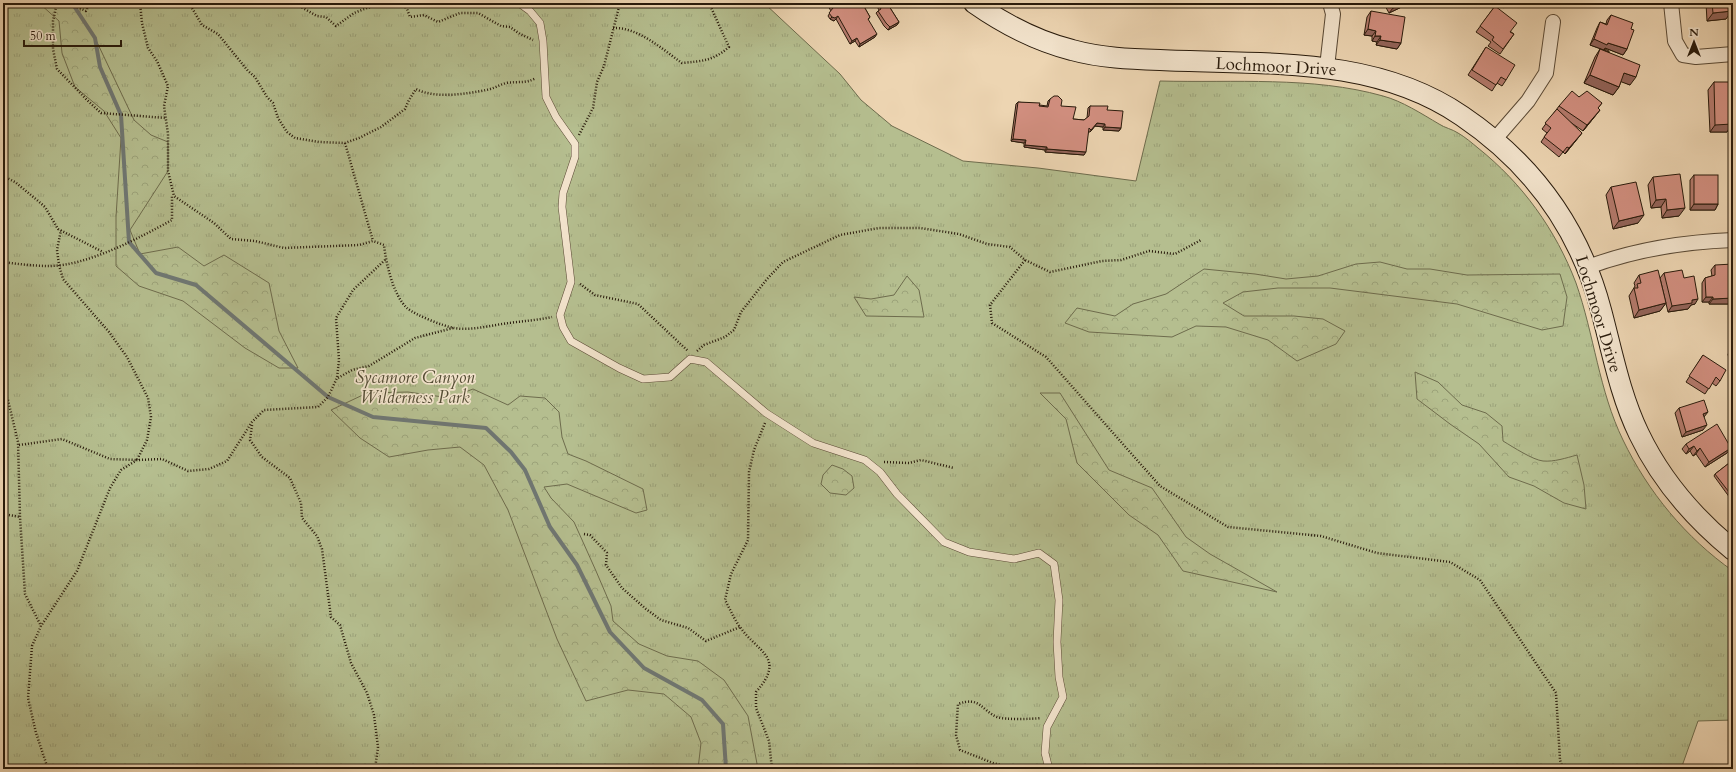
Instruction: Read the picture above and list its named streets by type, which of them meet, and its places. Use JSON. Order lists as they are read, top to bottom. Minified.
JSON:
{"streets":{"street":["Lochmoor Drive"]},"parks":["Sycamore Canyon Wilderness Park"],"scale_bar":"50 m","north":"top"}
